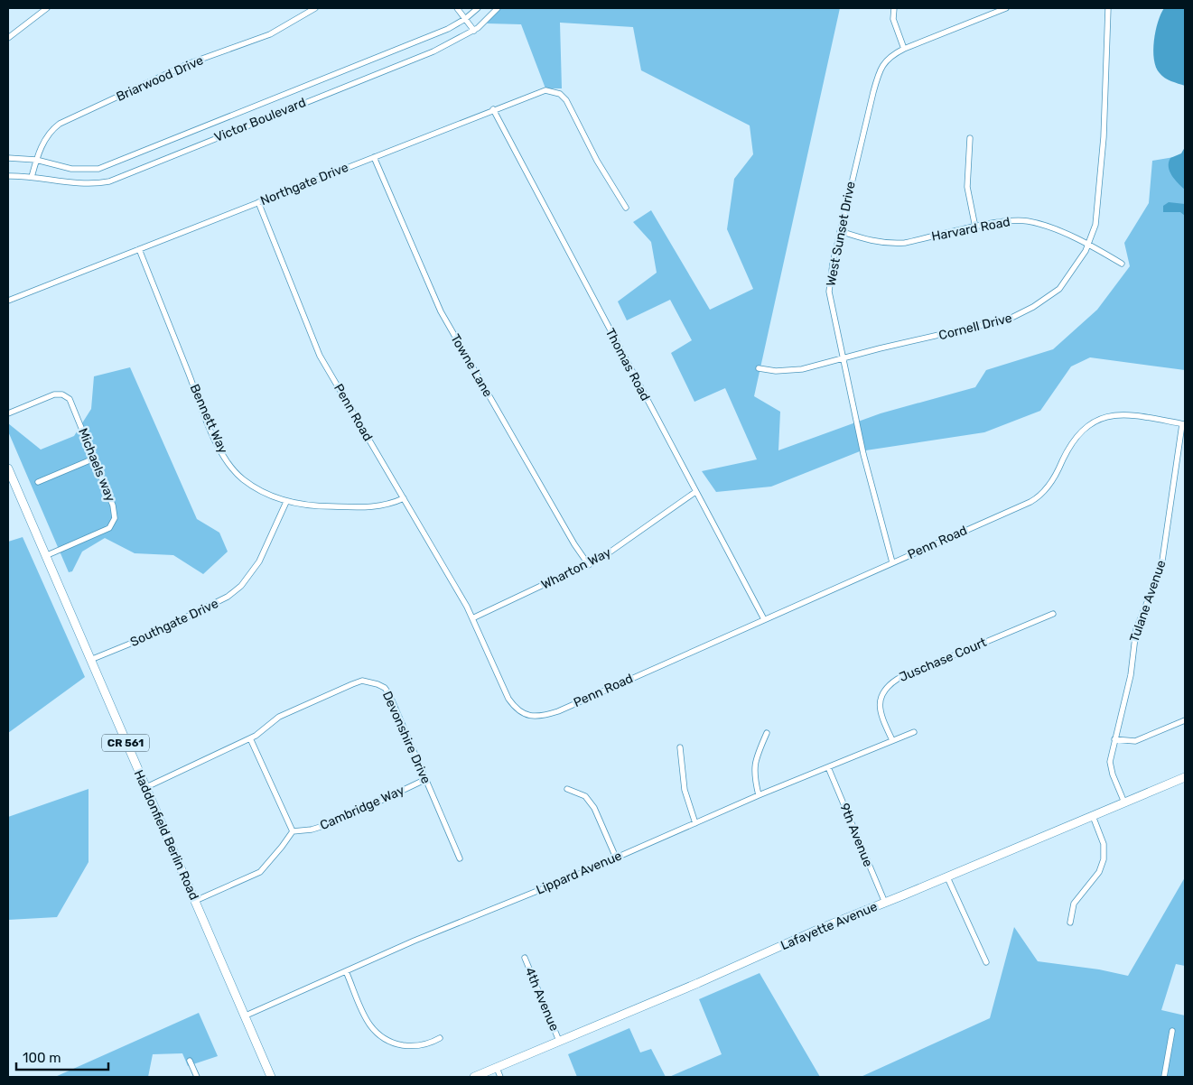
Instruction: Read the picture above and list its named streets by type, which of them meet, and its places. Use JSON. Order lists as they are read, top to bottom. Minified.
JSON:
{"streets":{"street":["Briarwood Drive","Victor Boulevard","Northgate Drive","Harvard Road","West Sunset Drive","Cornell Drive","Thomas Road","Towne Lane","Penn Road","Bennett Way","Michaels way","Wharton Way","Tulane Avenue","Southgate Drive","Juschase Court","Devonshire Drive","CR 561","Cambridge Way","Haddonfield Berlin Road","9th Avenue","Lippard Avenue","Lafayette Avenue","4th Avenue"]},"crossings":[["Briarwood Drive","Victor Boulevard"],["Northgate Drive","Thomas Road"],["Northgate Drive","Towne Lane"],["Northgate Drive","Penn Road"],["Northgate Drive","Bennett Way"],["Harvard Road","West Sunset Drive"],["Harvard Road","Cornell Drive"],["West Sunset Drive","Cornell Drive"],["West Sunset Drive","Penn Road"],["Thomas Road","Penn Road"],["Thomas Road","Wharton Way"],["Towne Lane","Wharton Way"],["Penn Road","Bennett Way"],["Penn Road","Wharton Way"],["Penn Road","Tulane Avenue"],["Bennett Way","Southgate Drive"],["Michaels way","Haddonfield Berlin Road"],["Tulane Avenue","Lafayette Avenue"],["Southgate Drive","Haddonfield Berlin Road"],["Juschase Court","Lippard Avenue"],["Devonshire Drive","Cambridge Way"],["Devonshire Drive","Haddonfield Berlin Road"],["Haddonfield Berlin Road","Lippard Avenue"],["9th Avenue","Lippard Avenue"],["9th Avenue","Lafayette Avenue"],["Lafayette Avenue","4th Avenue"]],"scale_bar":"100 m"}
